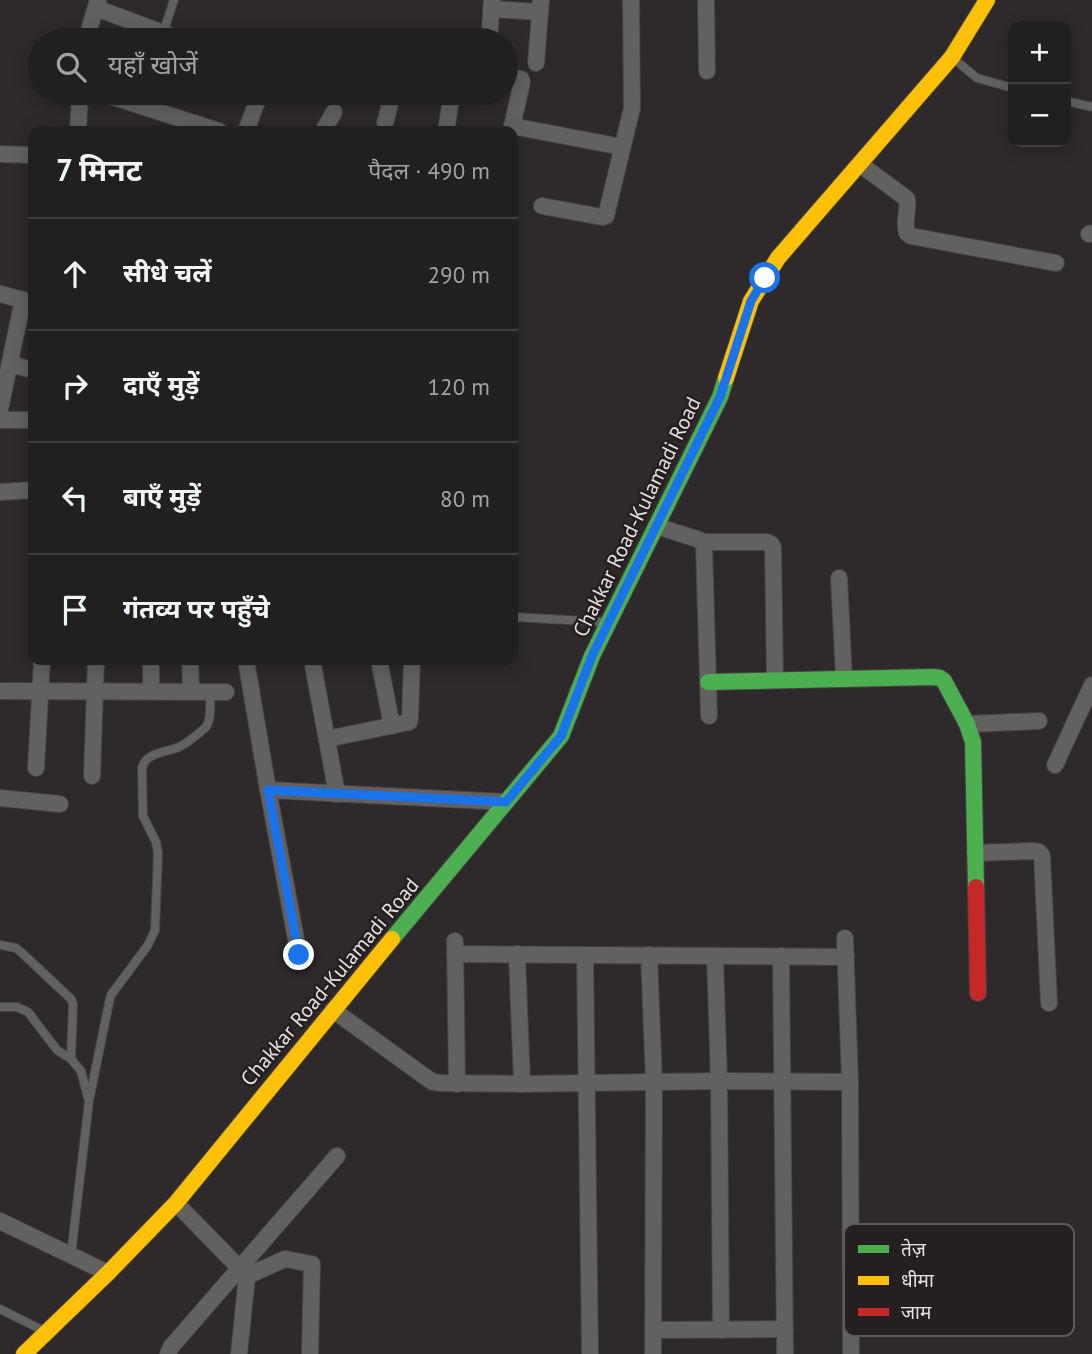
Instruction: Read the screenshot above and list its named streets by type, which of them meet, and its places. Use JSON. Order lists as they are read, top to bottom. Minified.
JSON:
{"streets":{"street":["Chakkar Road-Kulamadi Road"]},"legend":["तेज़","धीमा","जाम"],"page":{"map_buttons":["+","−"],"search":"यहाँ खोजें","heading":["7 मिनट","पैदल · 490 m"],"list":[["सीधे चलें","290 m"],["दाएँ मुड़ें","120 m"],["बाएँ मुड़ें","80 m"],"गंतव्य पर पहुँचे"]}}
